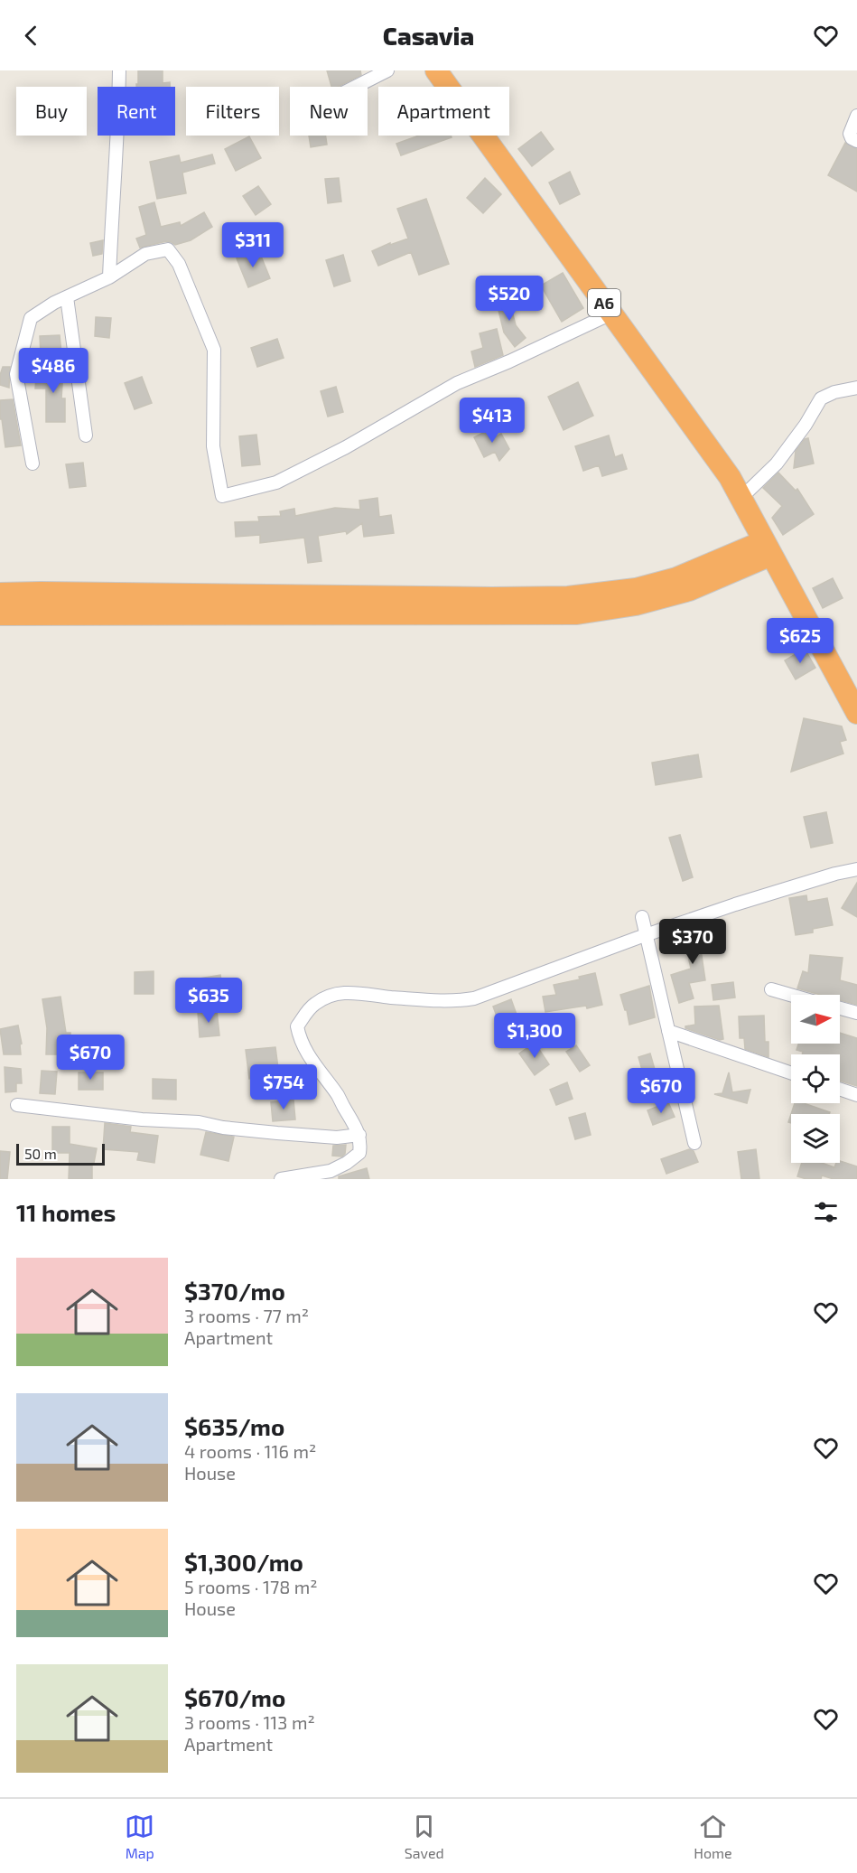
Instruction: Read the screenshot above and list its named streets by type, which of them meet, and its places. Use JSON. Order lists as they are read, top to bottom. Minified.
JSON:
{"streets":{"highway":["A6"]},"scale_bar":"50 m","north":"right","page":{"header":"Casavia","chip":["Buy","Rent","Filters","New","Apartment"],"price":["$311","$520","$486","$413","$625","$370","$635","$1,300","$670","$754","$670"],"scale":"50 m","heading":"11 homes","list":[{"name":"$370/mo","note":"3 rooms · 77 m² · Apartment"},{"name":"$635/mo","note":"4 rooms · 116 m² · House"},{"name":"$1,300/mo","note":"5 rooms · 178 m² · House"},{"name":"$670/mo","note":"3 rooms · 113 m² · Apartment"}],"tabs":["Map","Saved","Home"]}}
